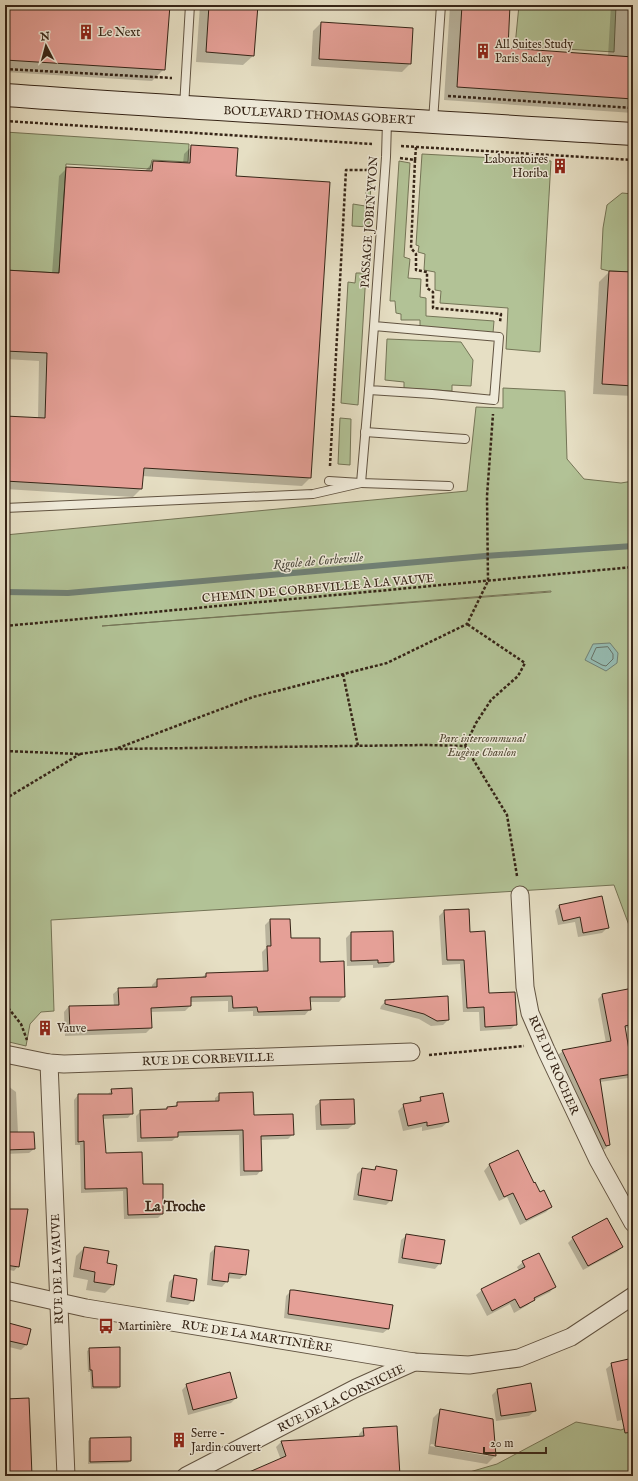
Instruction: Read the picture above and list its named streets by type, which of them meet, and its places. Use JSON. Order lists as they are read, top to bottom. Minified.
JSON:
{"streets":{"main road":["BOULEVARD THOMAS GOBERT"],"street":["RUE DE CORBEVILLE","RUE DU ROCHER","RUE DE LA VAUVE","RUE DE LA MARTINIÈRE","RUE DE LA CORNICHE"],"lane":["PASSAGE JOBIN YVON"],"path":["CHEMIN DE CORBEVILLE À LA VAUVE"]},"crossings":[["BOULEVARD THOMAS GOBERT","PASSAGE JOBIN YVON"],["RUE DE CORBEVILLE","RUE DE LA VAUVE"],["RUE DE LA VAUVE","RUE DE LA MARTINIÈRE"],["RUE DE LA MARTINIÈRE","RUE DE LA CORNICHE"]],"districts":["La Troche"],"water":["Rigole de Corbeville"],"parks":["Parc intercommunal Eugène Chanlon"],"places":{"building":["Le Next","All Suites Study Paris Saclay","Laboratoires Horiba","Vauve","Serre - Jardin couvert"],"bus stop":["Martinière"]},"scale_bar":"20 m","north":"top"}
